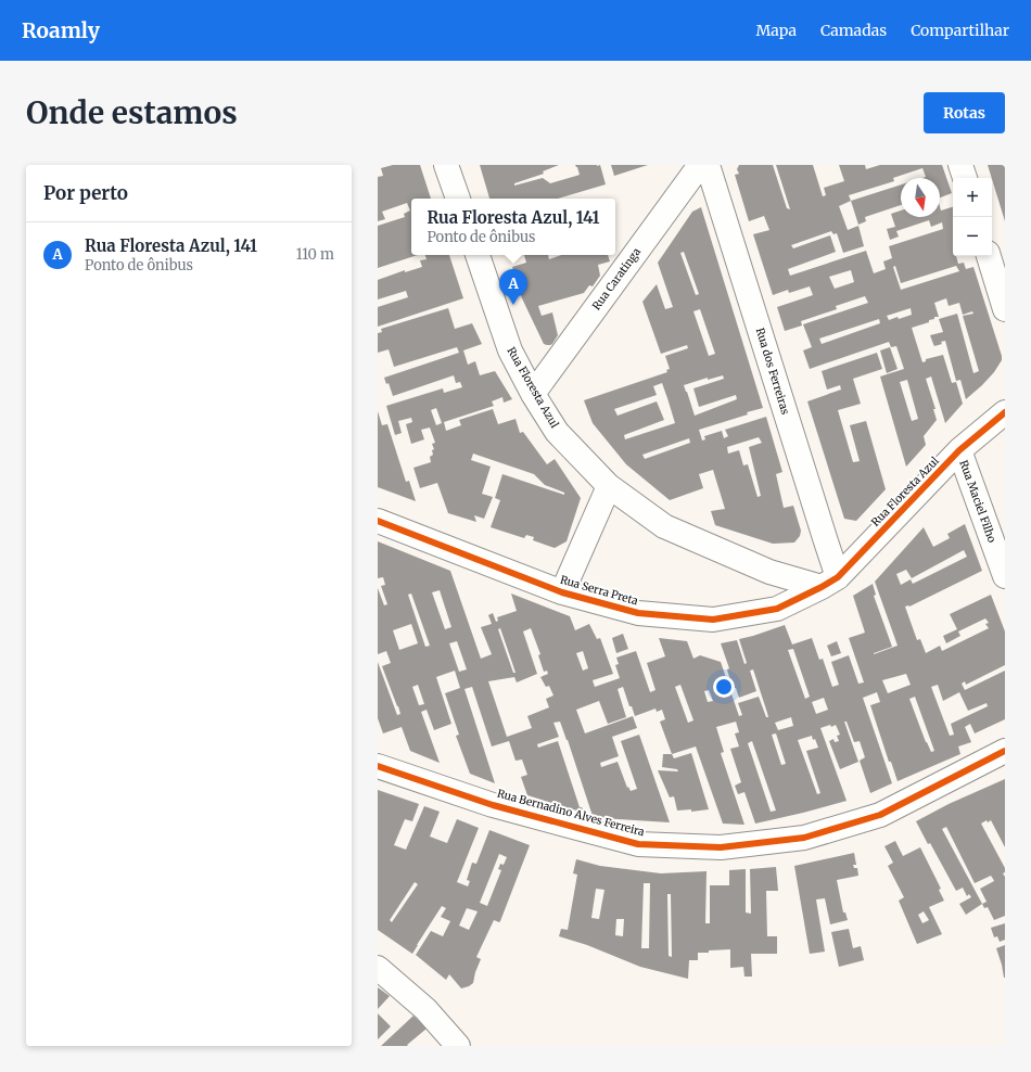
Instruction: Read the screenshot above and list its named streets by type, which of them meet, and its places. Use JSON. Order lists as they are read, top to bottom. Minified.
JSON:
{"streets":{"street":["Rua Caratinga","Rua dos Ferreiras","Rua Floresta Azul","Rua Maciel Filho","Rua Serra Preta","Rua Bernadino Alves Ferreira"]},"crossings":[["Rua Caratinga","Rua Floresta Azul"],["Rua dos Ferreiras","Rua Floresta Azul"],["Rua dos Ferreiras","Rua Serra Preta"],["Rua Floresta Azul","Rua Maciel Filho"],["Rua Floresta Azul","Rua Serra Preta"]],"north":"bottom","page":{"header":"Roamly","nav":["Mapa","Camadas","Compartilhar"],"buttons":"Rotas","title":"Onde estamos","heading":"Por perto","map_buttons":["+","−"],"popup":["Rua Floresta Azul, 141","Ponto de ônibus"],"list":[{"mark":"A","name":"Rua Floresta Azul, 141","note":"Ponto de ônibus","value":"110 m"}],"pins":"A"}}
